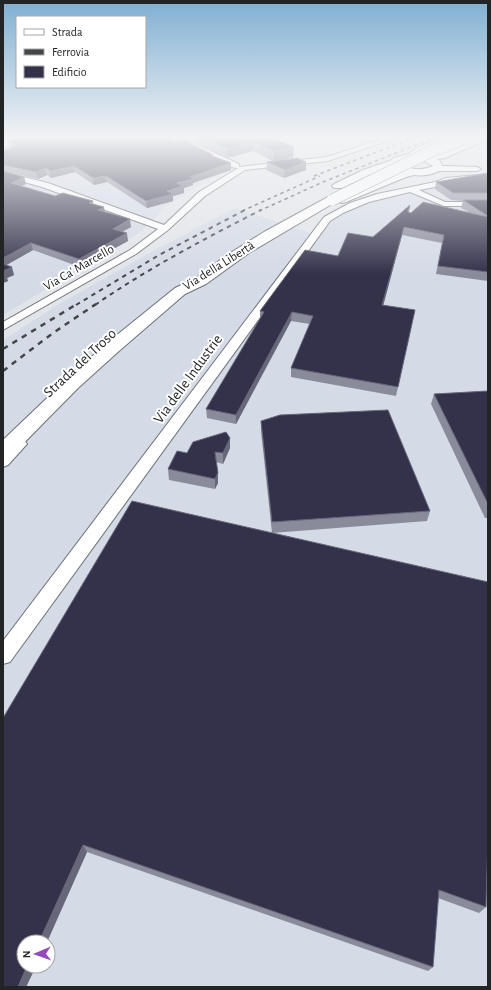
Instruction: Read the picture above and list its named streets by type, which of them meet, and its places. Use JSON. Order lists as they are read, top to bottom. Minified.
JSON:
{"streets":{"highway":["Via della Libertà"],"street":["Via Ca' Marcello","Strada del Troso","Via delle Industrie"]},"crossings":[["Via della Libertà","Strada del Troso"]],"legend":["Strada","Ferrovia","Edificio"],"north":"left"}
